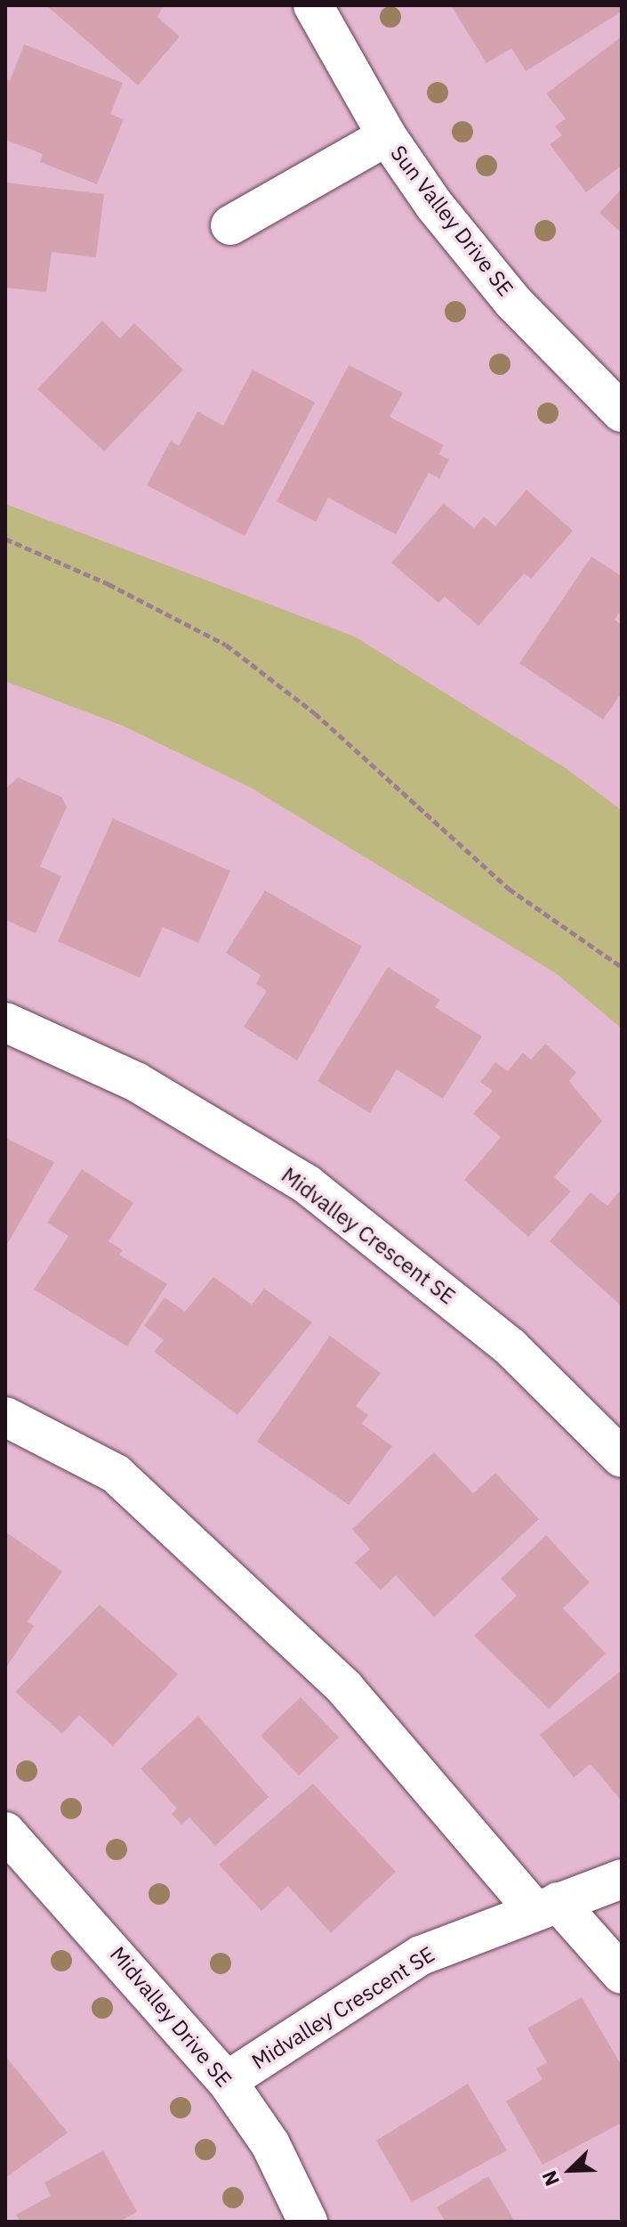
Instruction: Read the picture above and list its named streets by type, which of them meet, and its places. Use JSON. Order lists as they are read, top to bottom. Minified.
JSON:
{"streets":{"street":["Sun Valley Drive SE","Midvalley Crescent SE","Midvalley Drive SE"]},"crossings":[["Midvalley Crescent SE","Midvalley Drive SE"]],"north":"bottom left"}
